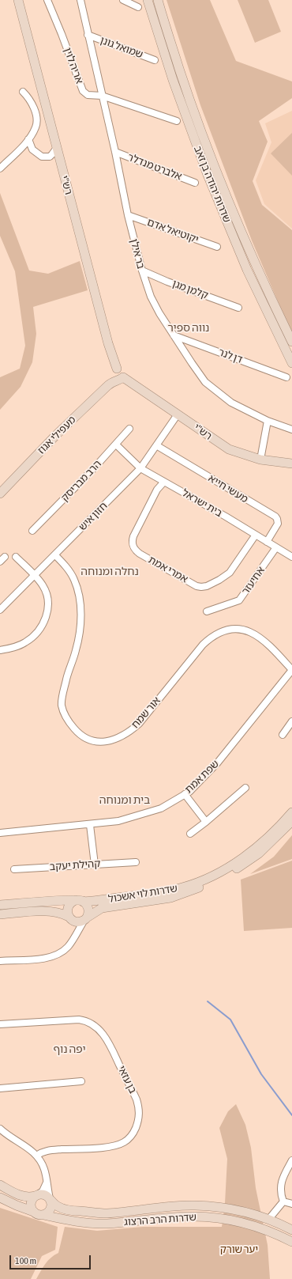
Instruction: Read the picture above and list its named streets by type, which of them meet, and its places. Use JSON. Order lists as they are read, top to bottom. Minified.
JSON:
{"streets":{"main road":["שדרות יהודה בן זאב","רש\"י","מעפילי אגוז","שדרות לוי אשכול","שדרות הרב הרצוג"],"street":["שמואל גונן","אריה לוין","אלברט מנדלר","יקוטיאל אדם","בר אילן","קלמן מגן","דן לנר","הרב מבריסק","מעשי חייא","בית ישראל","חזון איש","אמרי אמת","אחיעזר","אור שמח","שפת אמת","קהילת יעקב","בן עזאי"]},"crossings":[["שמואל גונן","בר אילן"],["אריה לוין","בר אילן"],["אלברט מנדלר","בר אילן"],["רש\"י","מעפילי אגוז"],["רש\"י","חזון איש"],["יקוטיאל אדם","בר אילן"],["בר אילן","קלמן מגן"],["בר אילן","דן לנר"],["הרב מבריסק","בית ישראל"],["מעשי חייא","בית ישראל"],["מעשי חייא","חזון איש"],["בית ישראל","חזון איש"],["בית ישראל","אמרי אמת"],["בית ישראל","אחיעזר"],["חזון איש","אור שמח"],["אור שמח","שפת אמת"]],"districts":["נווה ספיר","נחלה ומנוחה","בית ומנוחה","יפה נוף"],"parks":["יער שורק"],"scale_bar":"100 m"}
